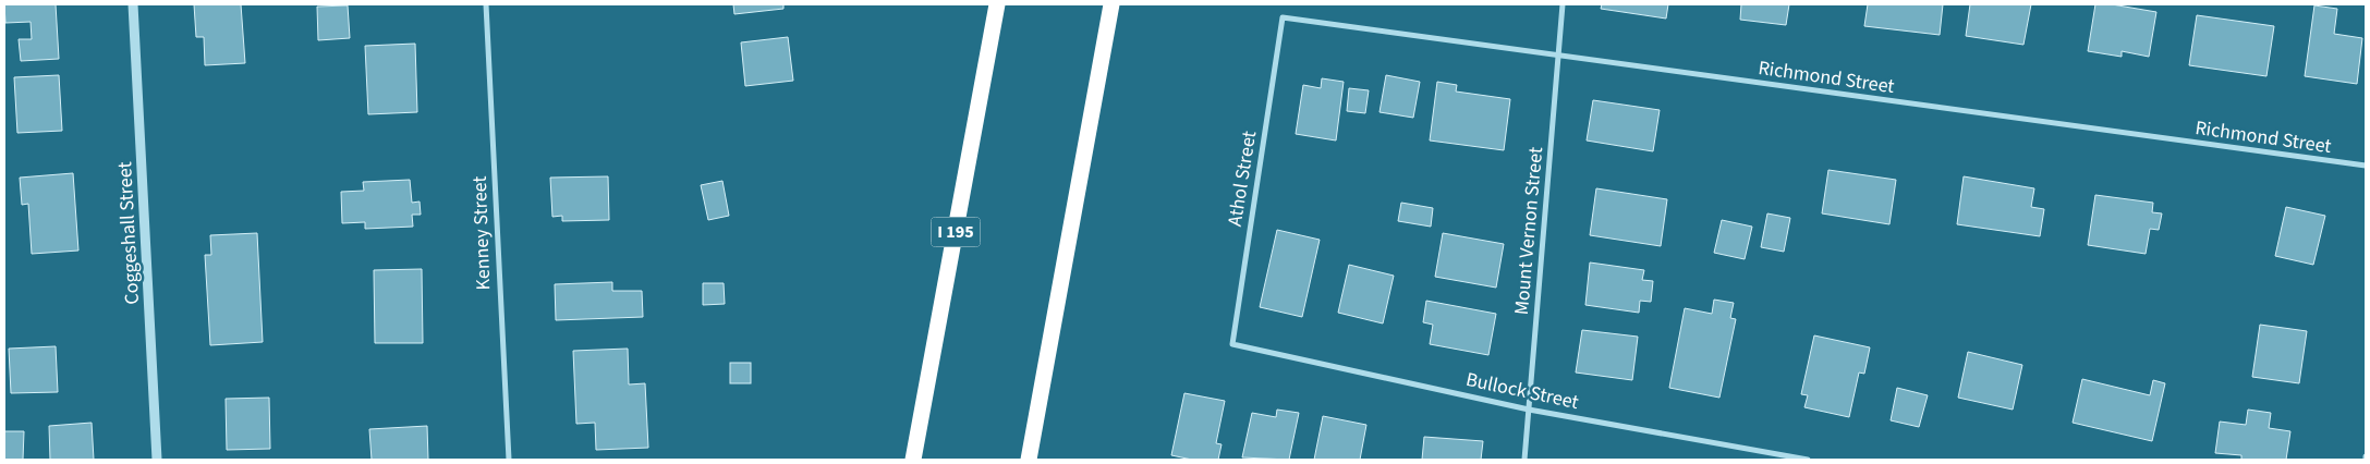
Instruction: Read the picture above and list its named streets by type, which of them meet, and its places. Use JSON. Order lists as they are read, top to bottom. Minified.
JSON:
{"streets":{"highway":["I 195"],"street":["Richmond Street","Athol Street","Mount Vernon Street","Coggeshall Street","Kenney Street","Bullock Street"]},"crossings":[["Richmond Street","Athol Street"],["Richmond Street","Mount Vernon Street"],["Athol Street","Bullock Street"],["Mount Vernon Street","Bullock Street"]]}
